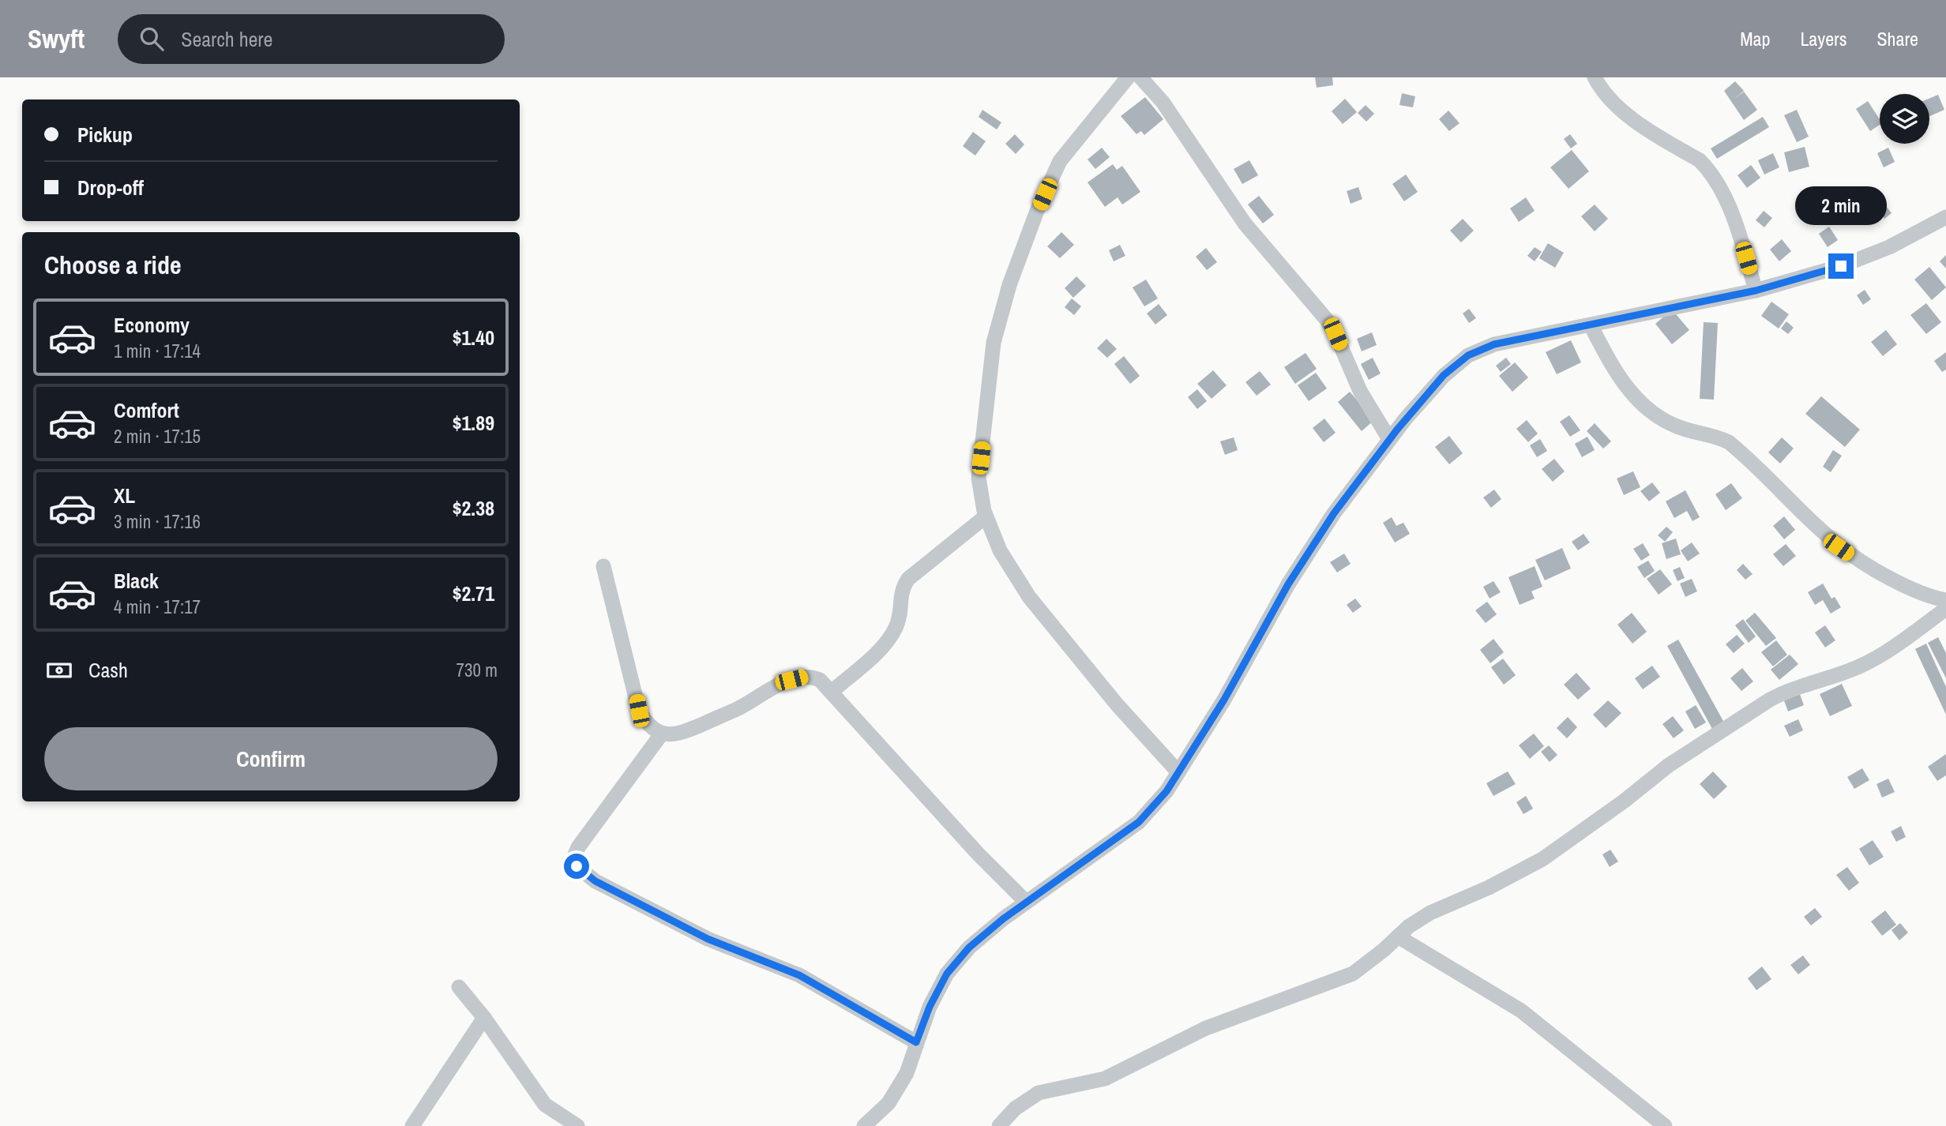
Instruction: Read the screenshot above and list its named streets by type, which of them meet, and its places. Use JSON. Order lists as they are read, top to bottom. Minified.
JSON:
{"page":{"header":"Swyft","search":"Search here","nav":["Map","Layers","Share"],"banner":["Pickup","Drop-off"],"bubble":"2 min","heading":"Choose a ride","list":[{"name":"Economy","note":"1 min · 17:14","value":"$1.40"},{"name":"Comfort","note":"2 min · 17:15","value":"$1.89"},{"name":"XL","note":"3 min · 17:16","value":"$2.38"},{"name":"Black","note":"4 min · 17:17","value":"$2.71"}],"pay":["Cash","730 m"],"buttons":"Confirm"}}
